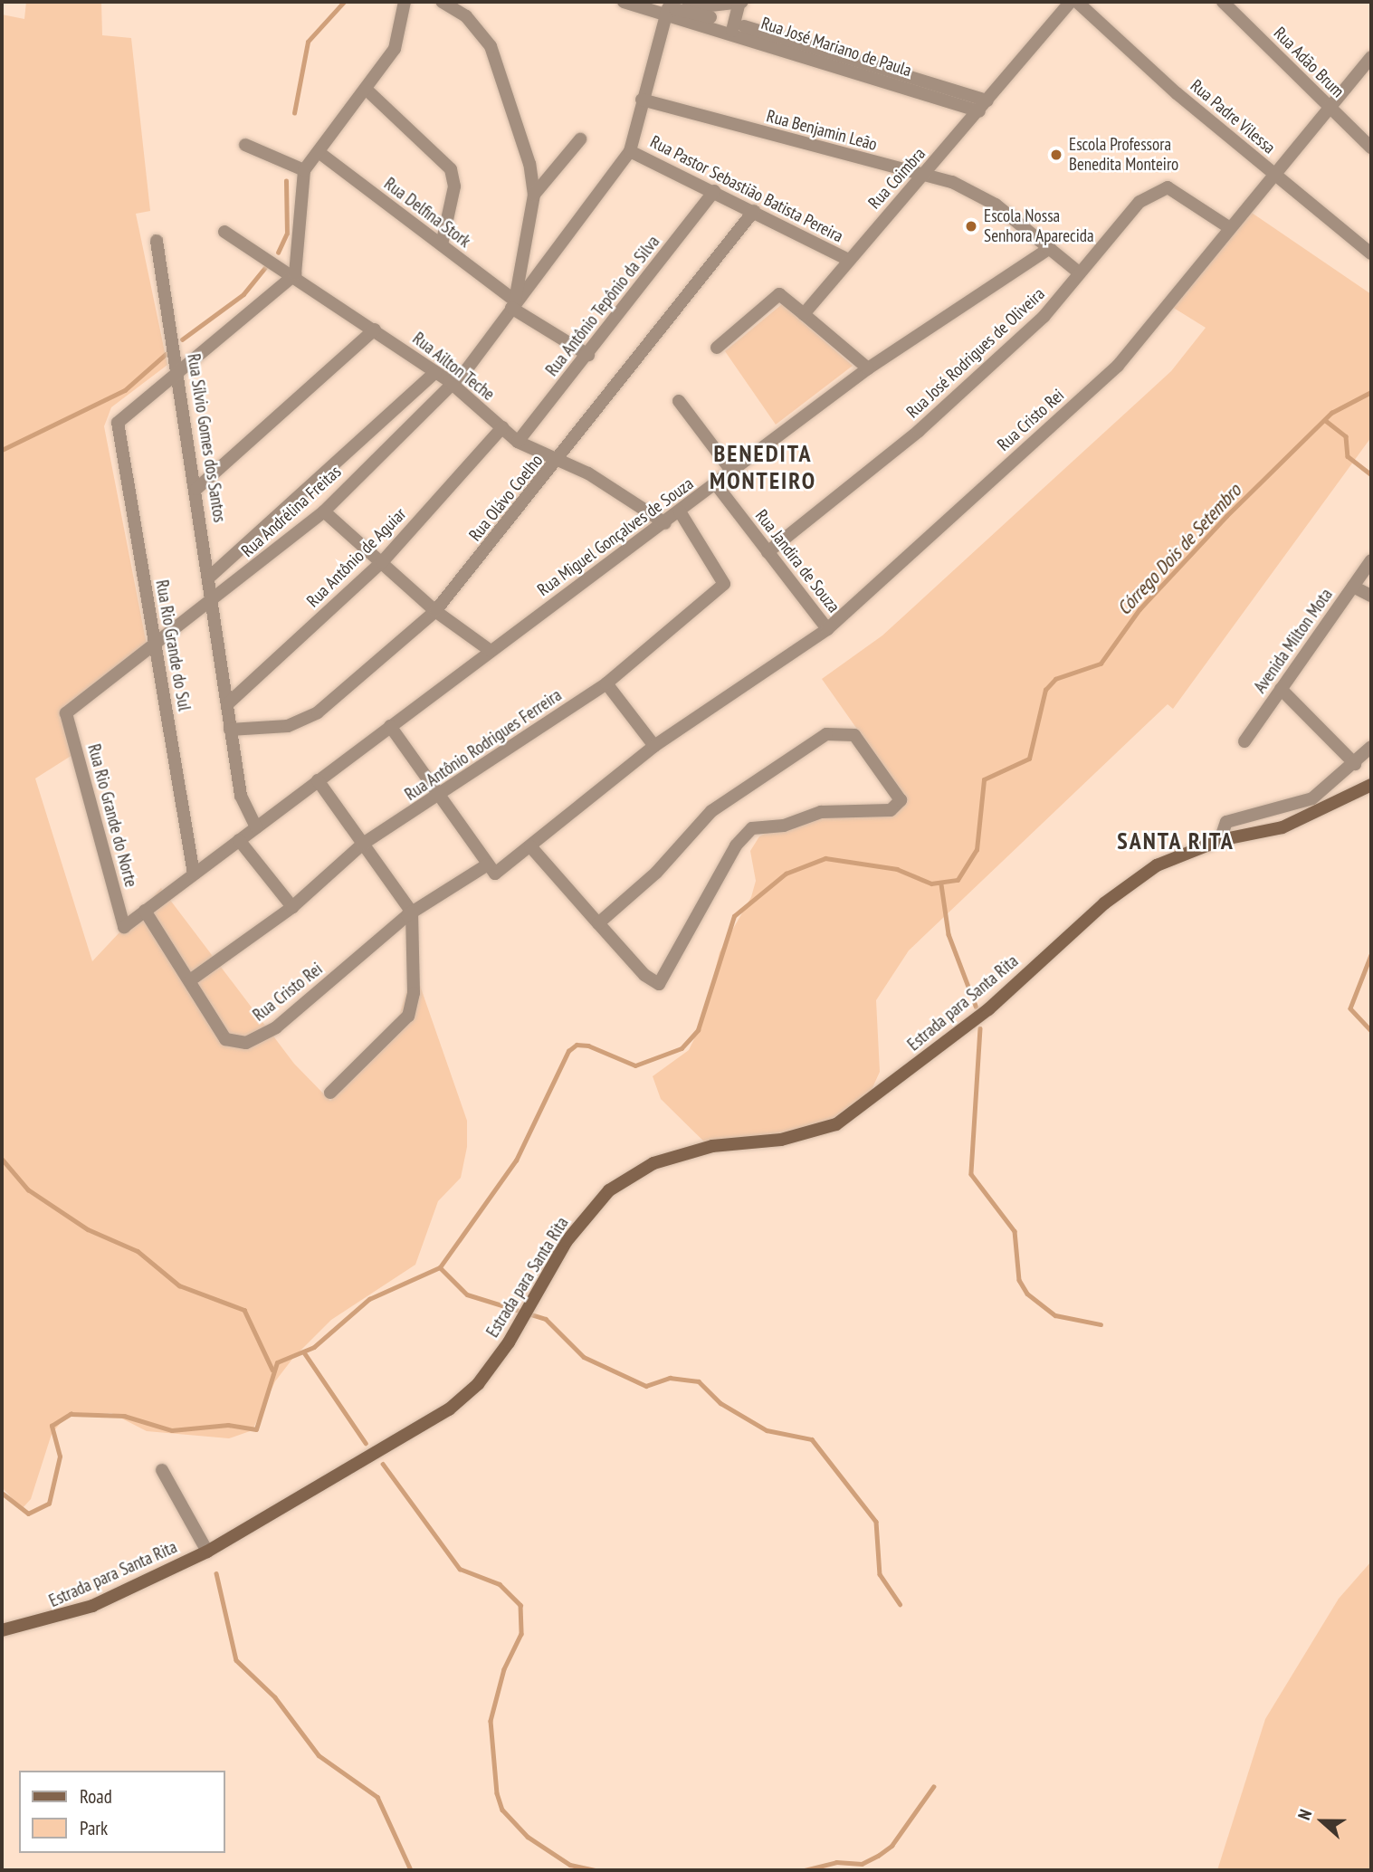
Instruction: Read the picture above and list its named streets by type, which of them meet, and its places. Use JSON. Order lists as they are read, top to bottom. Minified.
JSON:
{"streets":{"main road":["Estrada para Santa Rita"],"street":["Rua José Mariano de Paula","Rua Adão Brum","Rua Padre Vilessa","Rua Benjamin Leão","Rua Coimbra","Rua Pastor Sebastião Batista Pereira","Rua Delfina Stork","Rua Antônio Tepônio da Silva","Rua José Rodrigues de Oliveira","Rua Ailton Teche","Rua Cristo Rei","Rua Sílvio Gomes dos Santos","Rua Olávo Coelho","Rua Andrélina Freitas","Rua Miguel Gonçalves de Souza","Rua Antônio de Aguiar","Rua Jandira de Souza","Avenida Milton Mota","Rua Rio Grande do Sul","Rua Antônio Rodrigues Ferreira","Rua Rio Grande do Norte"]},"crossings":[["Rua José Mariano de Paula","Rua Coimbra"],["Rua José Mariano de Paula","Rua Andrélina Freitas"],["Rua Adão Brum","Rua Cristo Rei"],["Rua Padre Vilessa","Rua Cristo Rei"],["Rua Benjamin Leão","Rua Coimbra"],["Rua Benjamin Leão","Rua José Rodrigues de Oliveira"],["Rua Benjamin Leão","Rua Andrélina Freitas"],["Rua Benjamin Leão","Rua Miguel Gonçalves de Souza"],["Rua Coimbra","Rua Pastor Sebastião Batista Pereira"],["Rua Pastor Sebastião Batista Pereira","Rua Antônio Tepônio da Silva"],["Rua Pastor Sebastião Batista Pereira","Rua Olávo Coelho"],["Rua Pastor Sebastião Batista Pereira","Rua Andrélina Freitas"],["Rua Delfina Stork","Rua Andrélina Freitas"],["Rua Antônio Tepônio da Silva","Rua Ailton Teche"],["Rua José Rodrigues de Oliveira","Rua Cristo Rei"],["Rua José Rodrigues de Oliveira","Rua Jandira de Souza"],["Rua Ailton Teche","Rua Olávo Coelho"],["Rua Ailton Teche","Rua Andrélina Freitas"],["Rua Ailton Teche","Rua Miguel Gonçalves de Souza"],["Rua Ailton Teche","Rua Antônio de Aguiar"],["Rua Cristo Rei","Rua Miguel Gonçalves de Souza"],["Rua Cristo Rei","Rua Jandira de Souza"],["Rua Cristo Rei","Rua Antônio Rodrigues Ferreira"],["Rua Sílvio Gomes dos Santos","Rua Olávo Coelho"],["Rua Sílvio Gomes dos Santos","Rua Andrélina Freitas"],["Rua Sílvio Gomes dos Santos","Rua Miguel Gonçalves de Souza"],["Rua Sílvio Gomes dos Santos","Rua Antônio de Aguiar"],["Rua Sílvio Gomes dos Santos","Rua Rio Grande do Sul"],["Rua Andrélina Freitas","Rua Rio Grande do Sul"],["Rua Andrélina Freitas","Rua Rio Grande do Norte"],["Rua Miguel Gonçalves de Souza","Rua Jandira de Souza"],["Rua Miguel Gonçalves de Souza","Rua Rio Grande do Sul"],["Rua Miguel Gonçalves de Souza","Rua Antônio Rodrigues Ferreira"],["Rua Miguel Gonçalves de Souza","Rua Rio Grande do Norte"]],"districts":["BENEDITA MONTEIRO","SANTA RITA"],"water":["Córrego Dois de Setembro"],"places":["Escola Professora Benedita Monteiro","Escola Nossa Senhora Aparecida"],"legend":["Road","Park"],"north":"left"}
